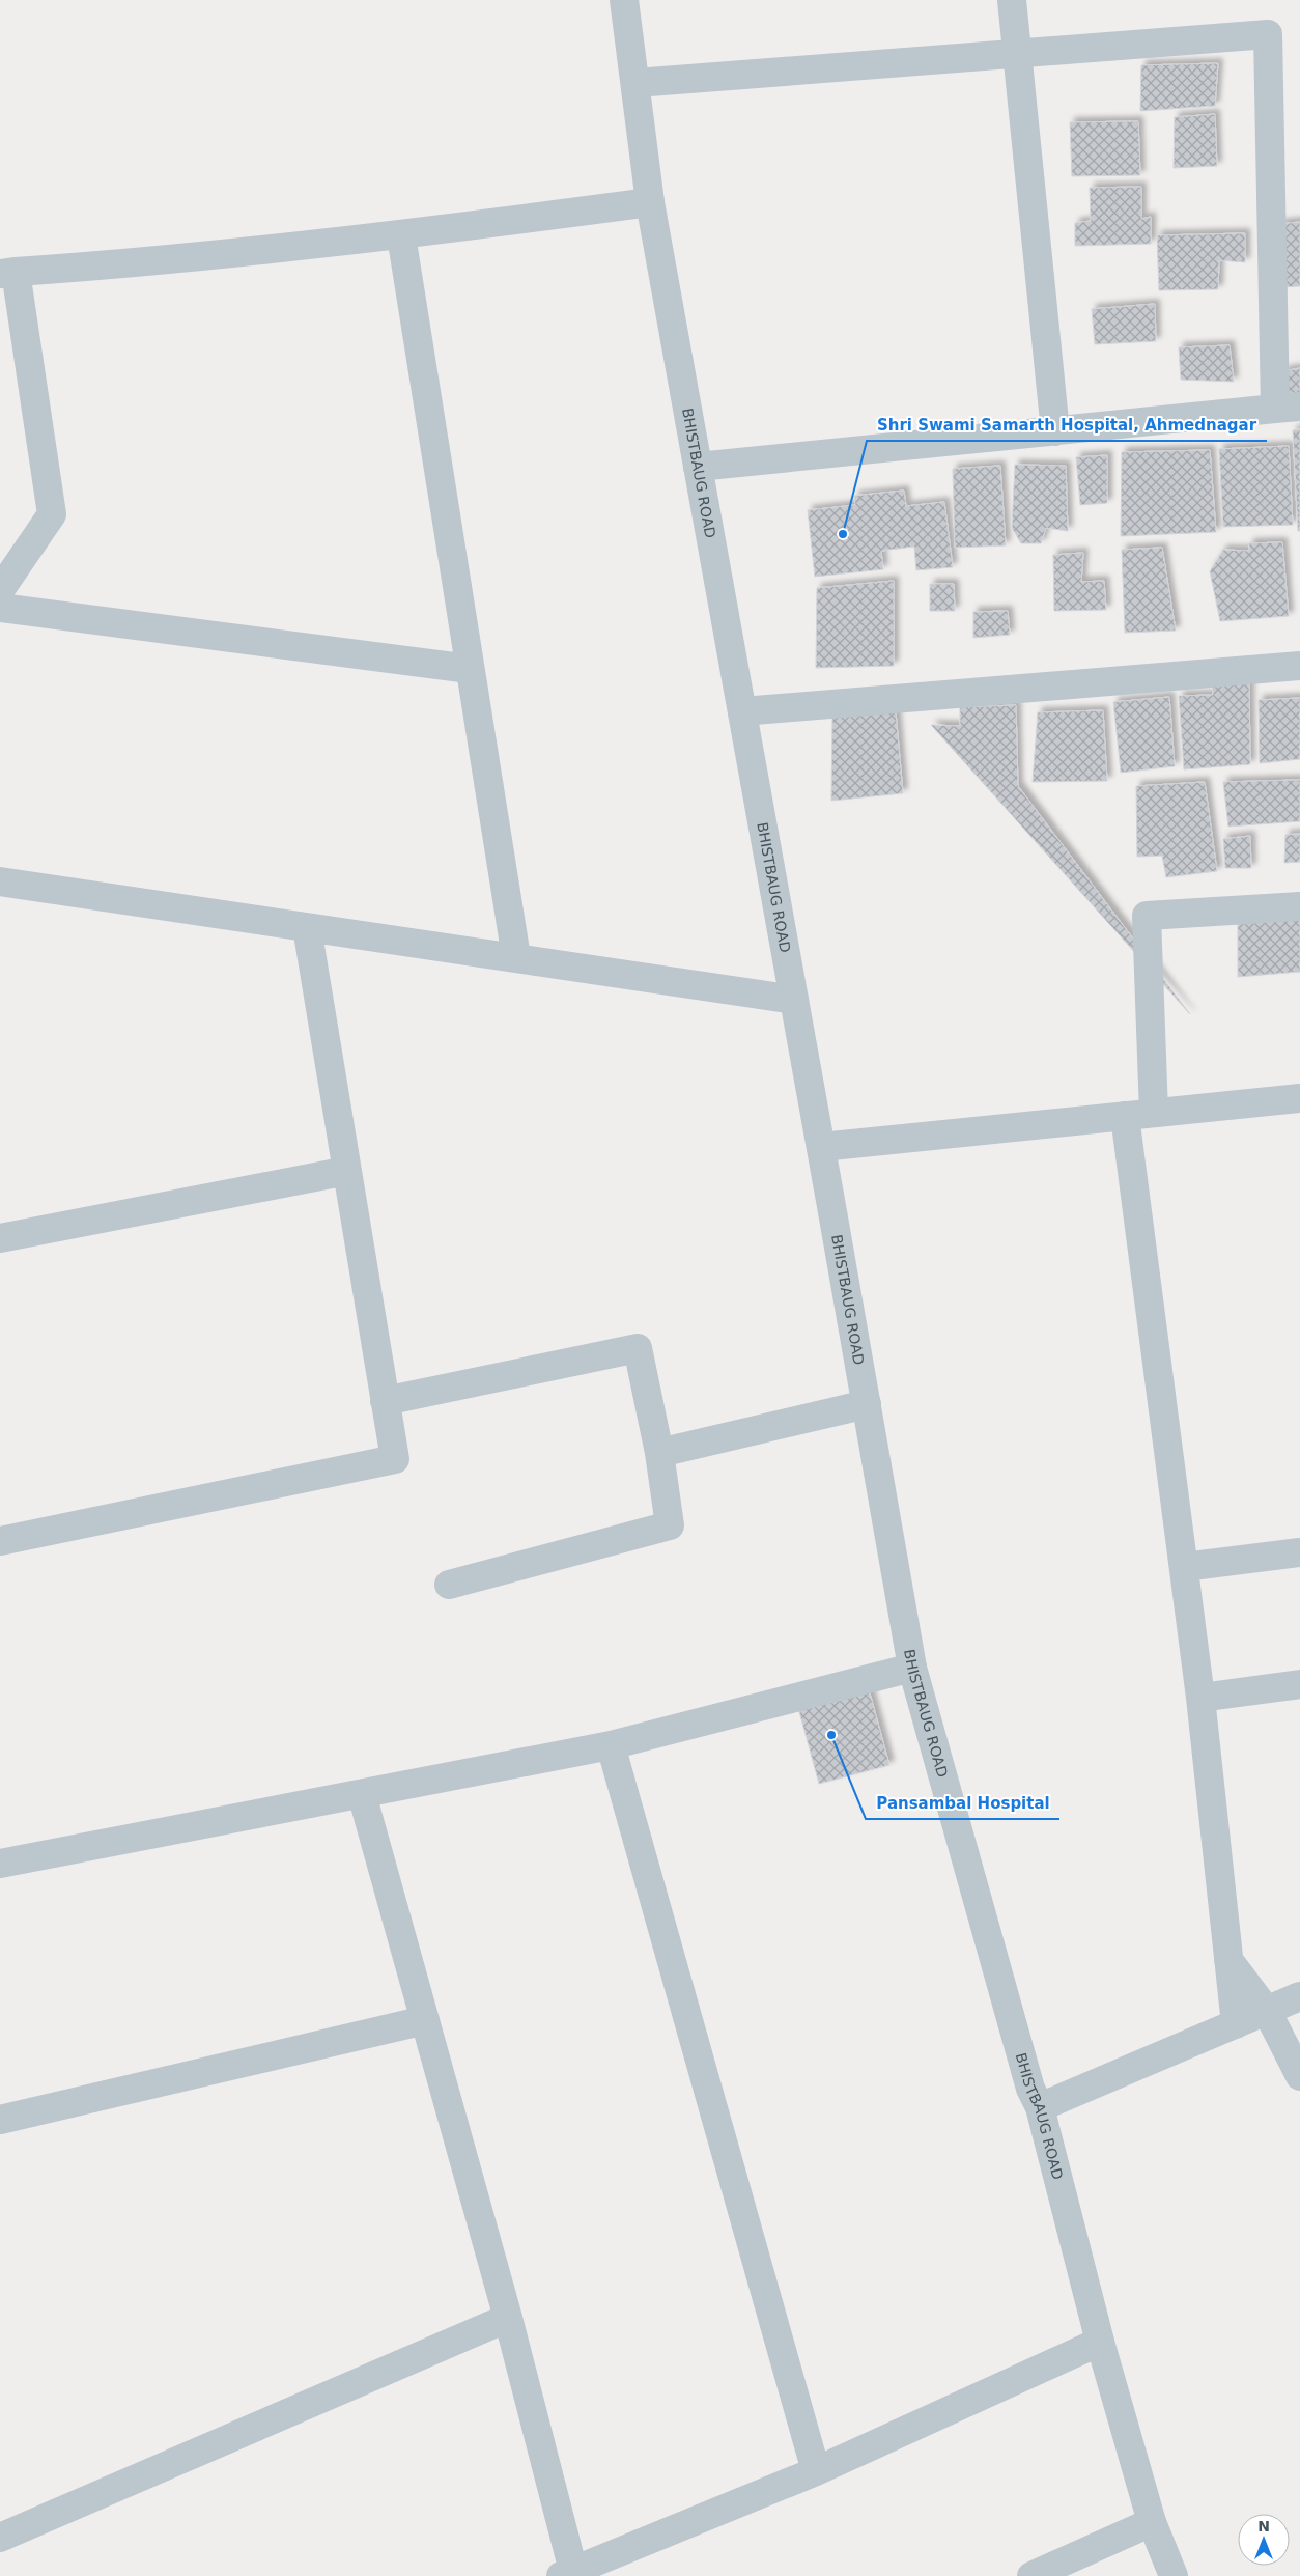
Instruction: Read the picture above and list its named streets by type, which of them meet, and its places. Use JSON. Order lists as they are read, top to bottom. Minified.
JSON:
{"streets":{"street":["BHISTBAUG ROAD"]},"places":["Shri Swami Samarth Hospital, Ahmednagar","Pansambal Hospital"],"north":"top"}
